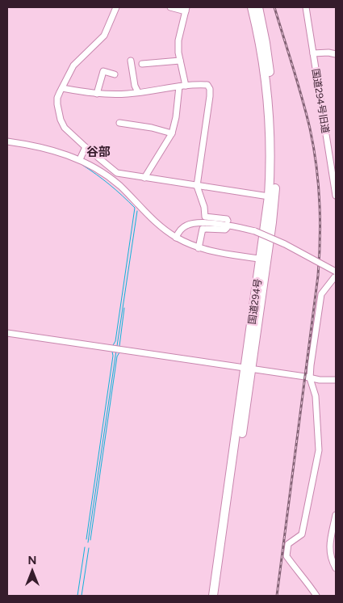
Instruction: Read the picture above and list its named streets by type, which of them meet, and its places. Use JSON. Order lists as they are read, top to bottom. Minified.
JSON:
{"streets":{"highway":["国道294号"],"street":["国道294号旧道"]},"districts":["谷部"],"north":"top"}
